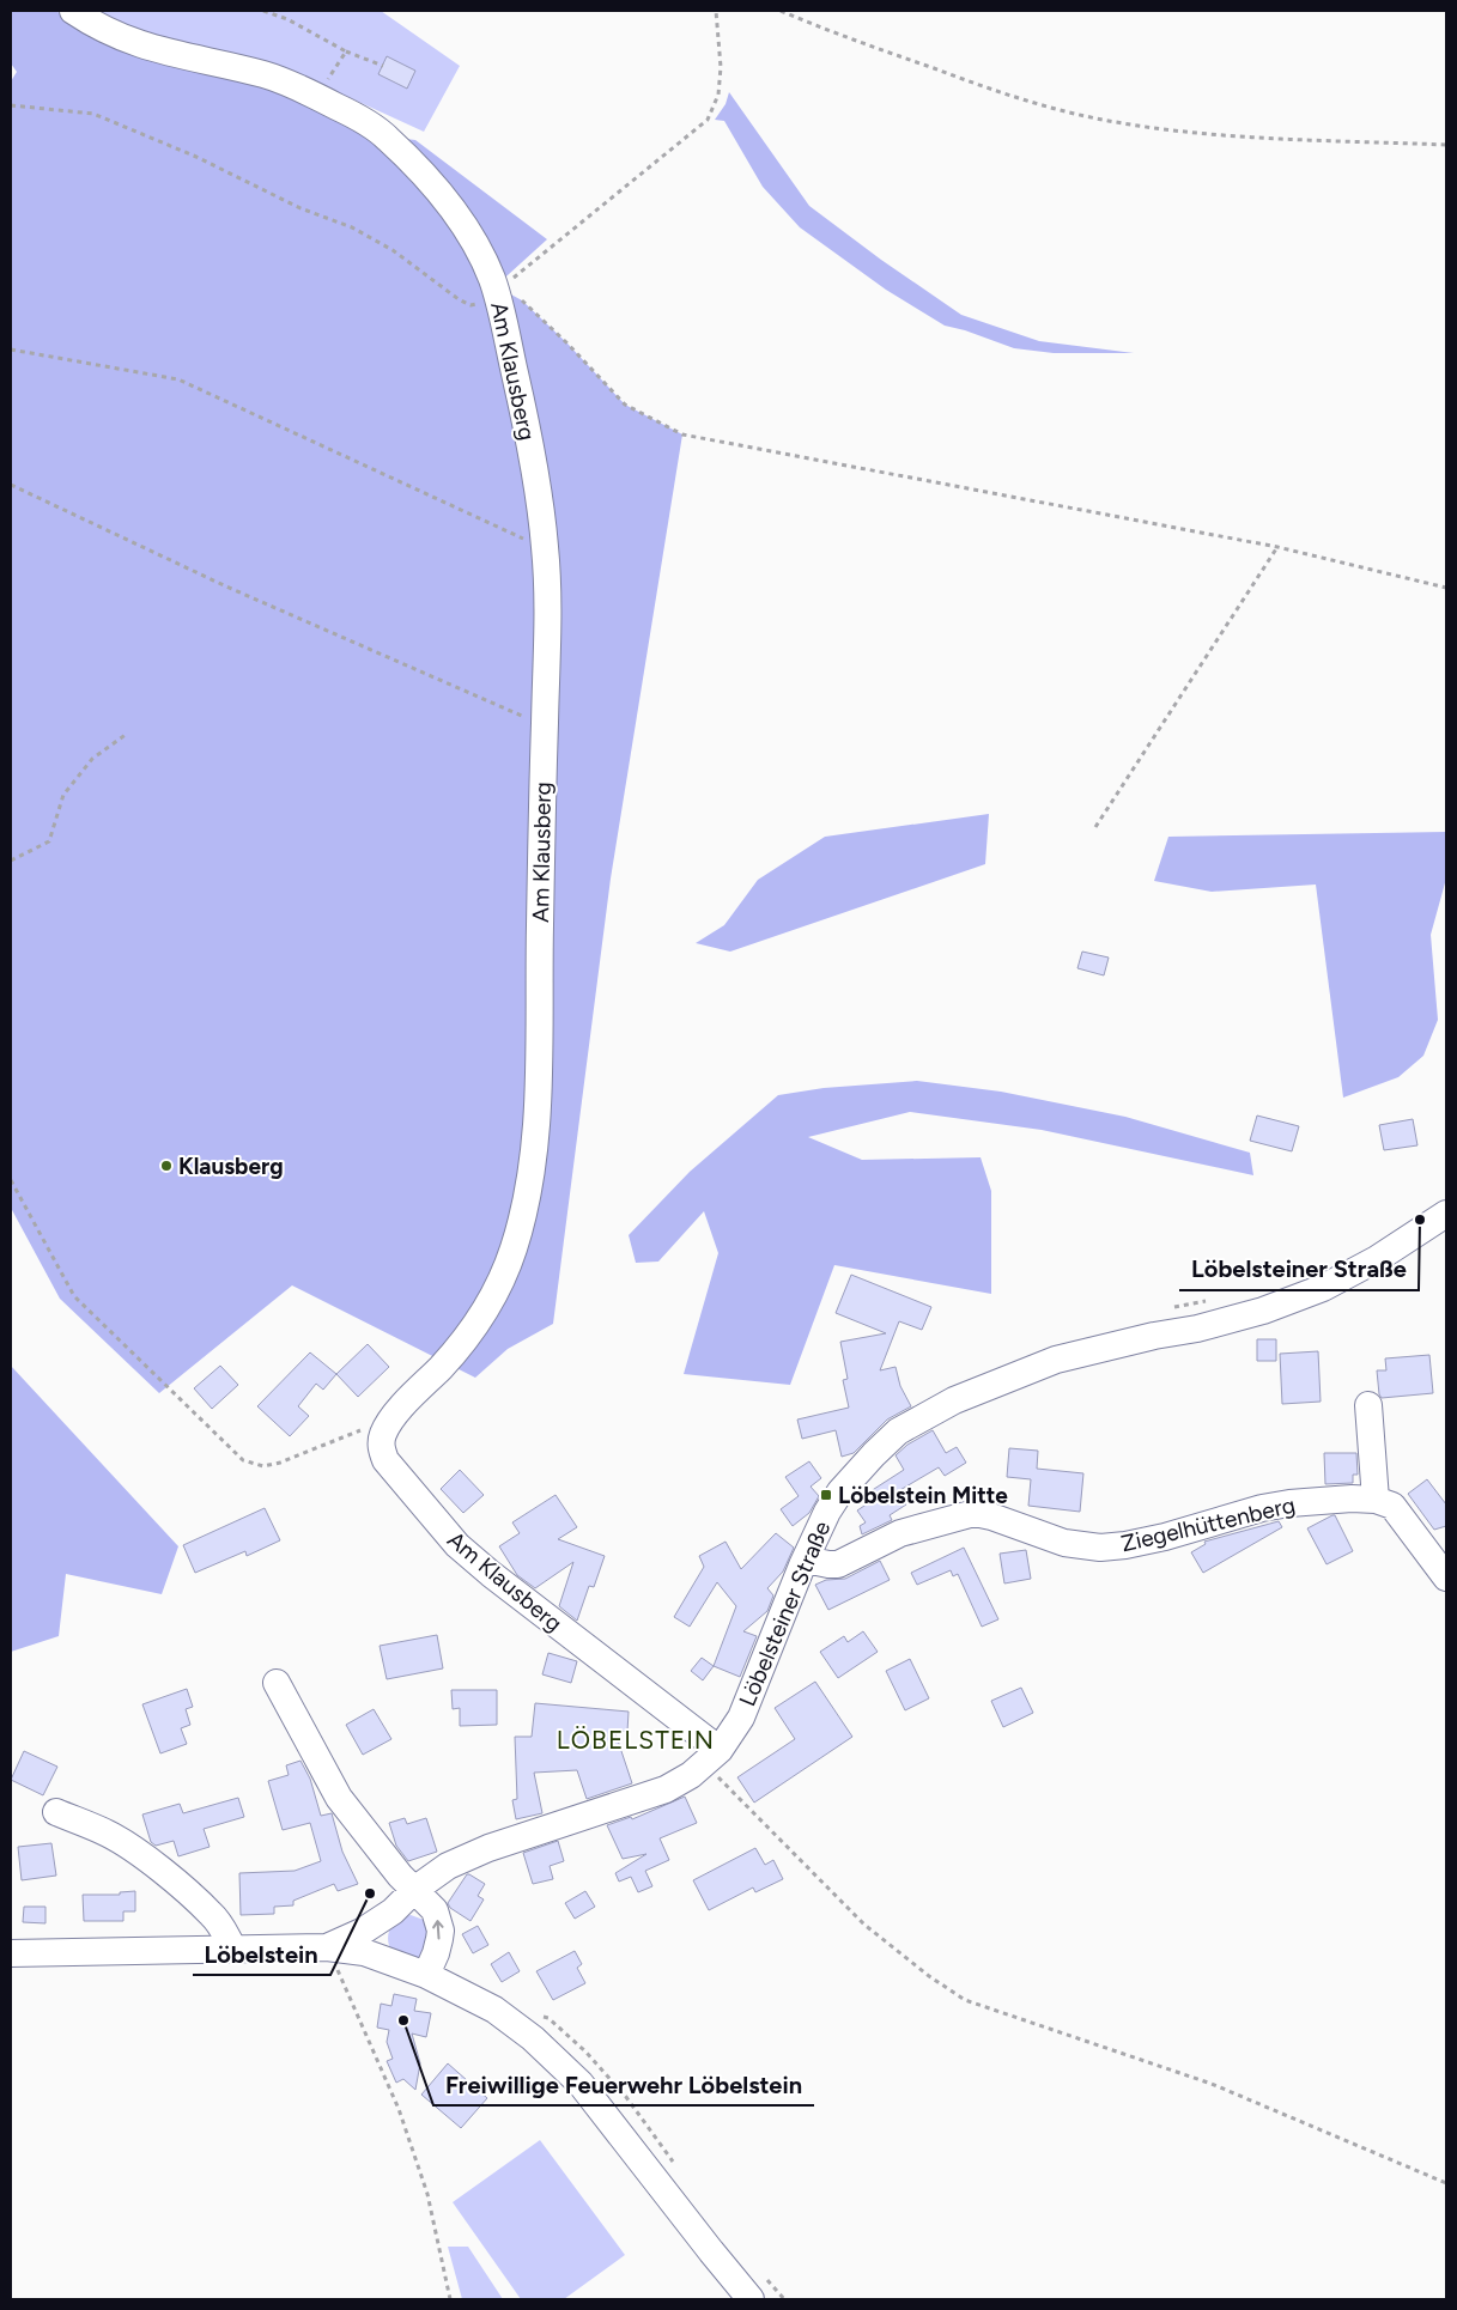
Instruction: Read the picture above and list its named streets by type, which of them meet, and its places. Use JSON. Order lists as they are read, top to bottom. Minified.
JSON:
{"streets":{"street":["Am Klausberg","Ziegelhüttenberg","Löbelsteiner Straße"]},"crossings":[["Am Klausberg","Löbelsteiner Straße"],["Ziegelhüttenberg","Löbelsteiner Straße"]],"districts":["LÖBELSTEIN"],"places":{"other":["Klausberg","Löbelsteiner Straße","Löbelstein","Freiwillige Feuerwehr Löbelstein"],"transit":["Löbelstein Mitte"]}}
